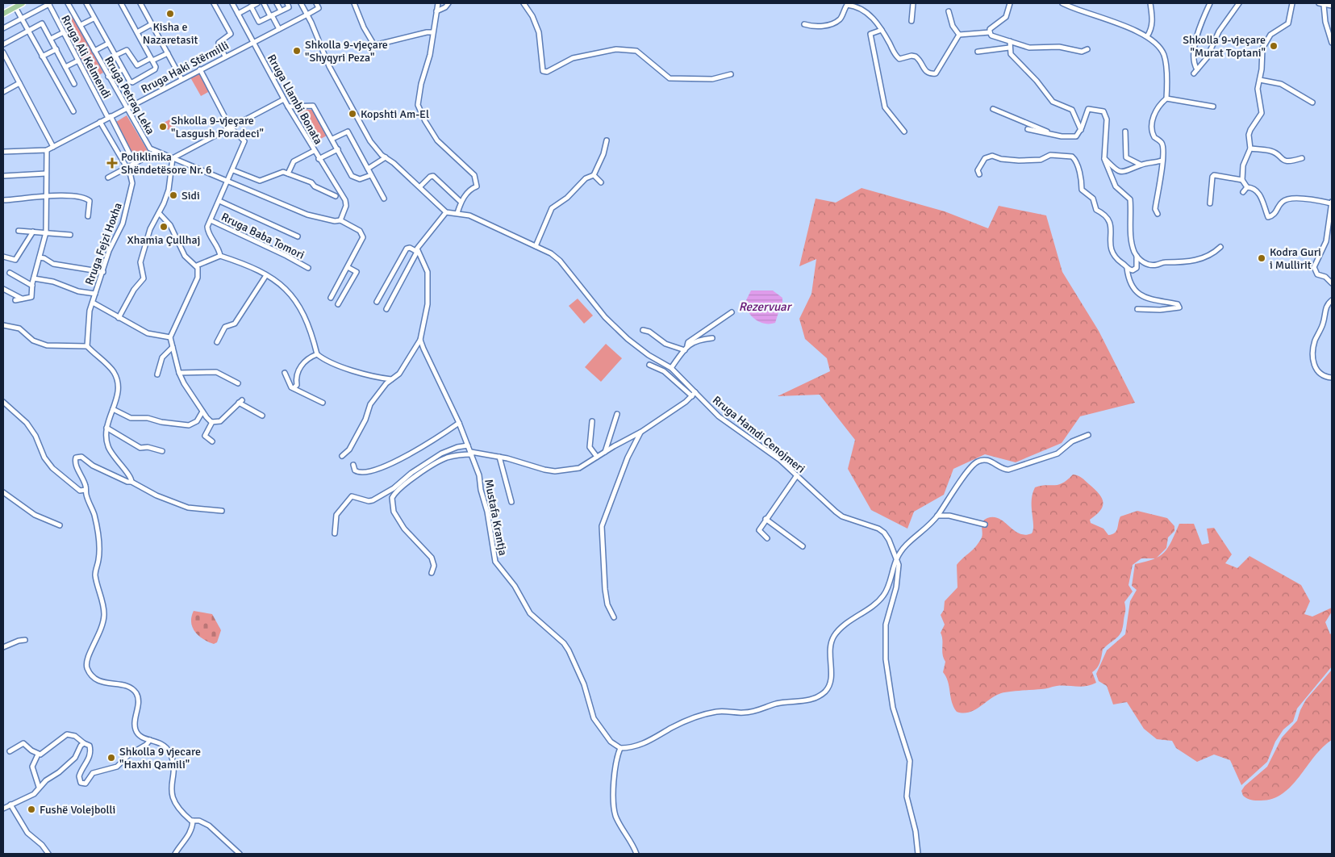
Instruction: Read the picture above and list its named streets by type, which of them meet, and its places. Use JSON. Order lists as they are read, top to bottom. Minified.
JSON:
{"streets":{"street":["Rruga Ali Kelmendi","Rruga Haki Stërmilli","Rruga Petraq Leka","Rruga Llambi Bonata","Rruga Baba Tomori","Rruga Fejzi Hoxha","Rruga Hamdi Cenojmeri","Mustafa Krantja"]},"crossings":[["Rruga Ali Kelmendi","Rruga Haki Stërmilli"],["Rruga Haki Stërmilli","Rruga Petraq Leka"],["Rruga Haki Stërmilli","Rruga Llambi Bonata"],["Rruga Haki Stërmilli","Rruga Fejzi Hoxha"],["Rruga Petraq Leka","Rruga Llambi Bonata"]],"water":["Rezervuar"],"places":{"other":["Kisha e Nazaretasit","Shkolla 9-vjeçare \"Murat Toptani\"","Shkolla 9-vjeçare \"Shyqyri Peza\"","Kopshti Am-El","Shkolla 9-vjeçare \"Lasgush Poradeci\"","Sidi","Xhamia Çullhaj","Kodra Guri i Mullirit","Shkolla 9 vjecare \"Haxhi Qamili\"","Fushë Volejbolli"],"health":["Poliklinika Shëndetësore Nr. 6"]}}
